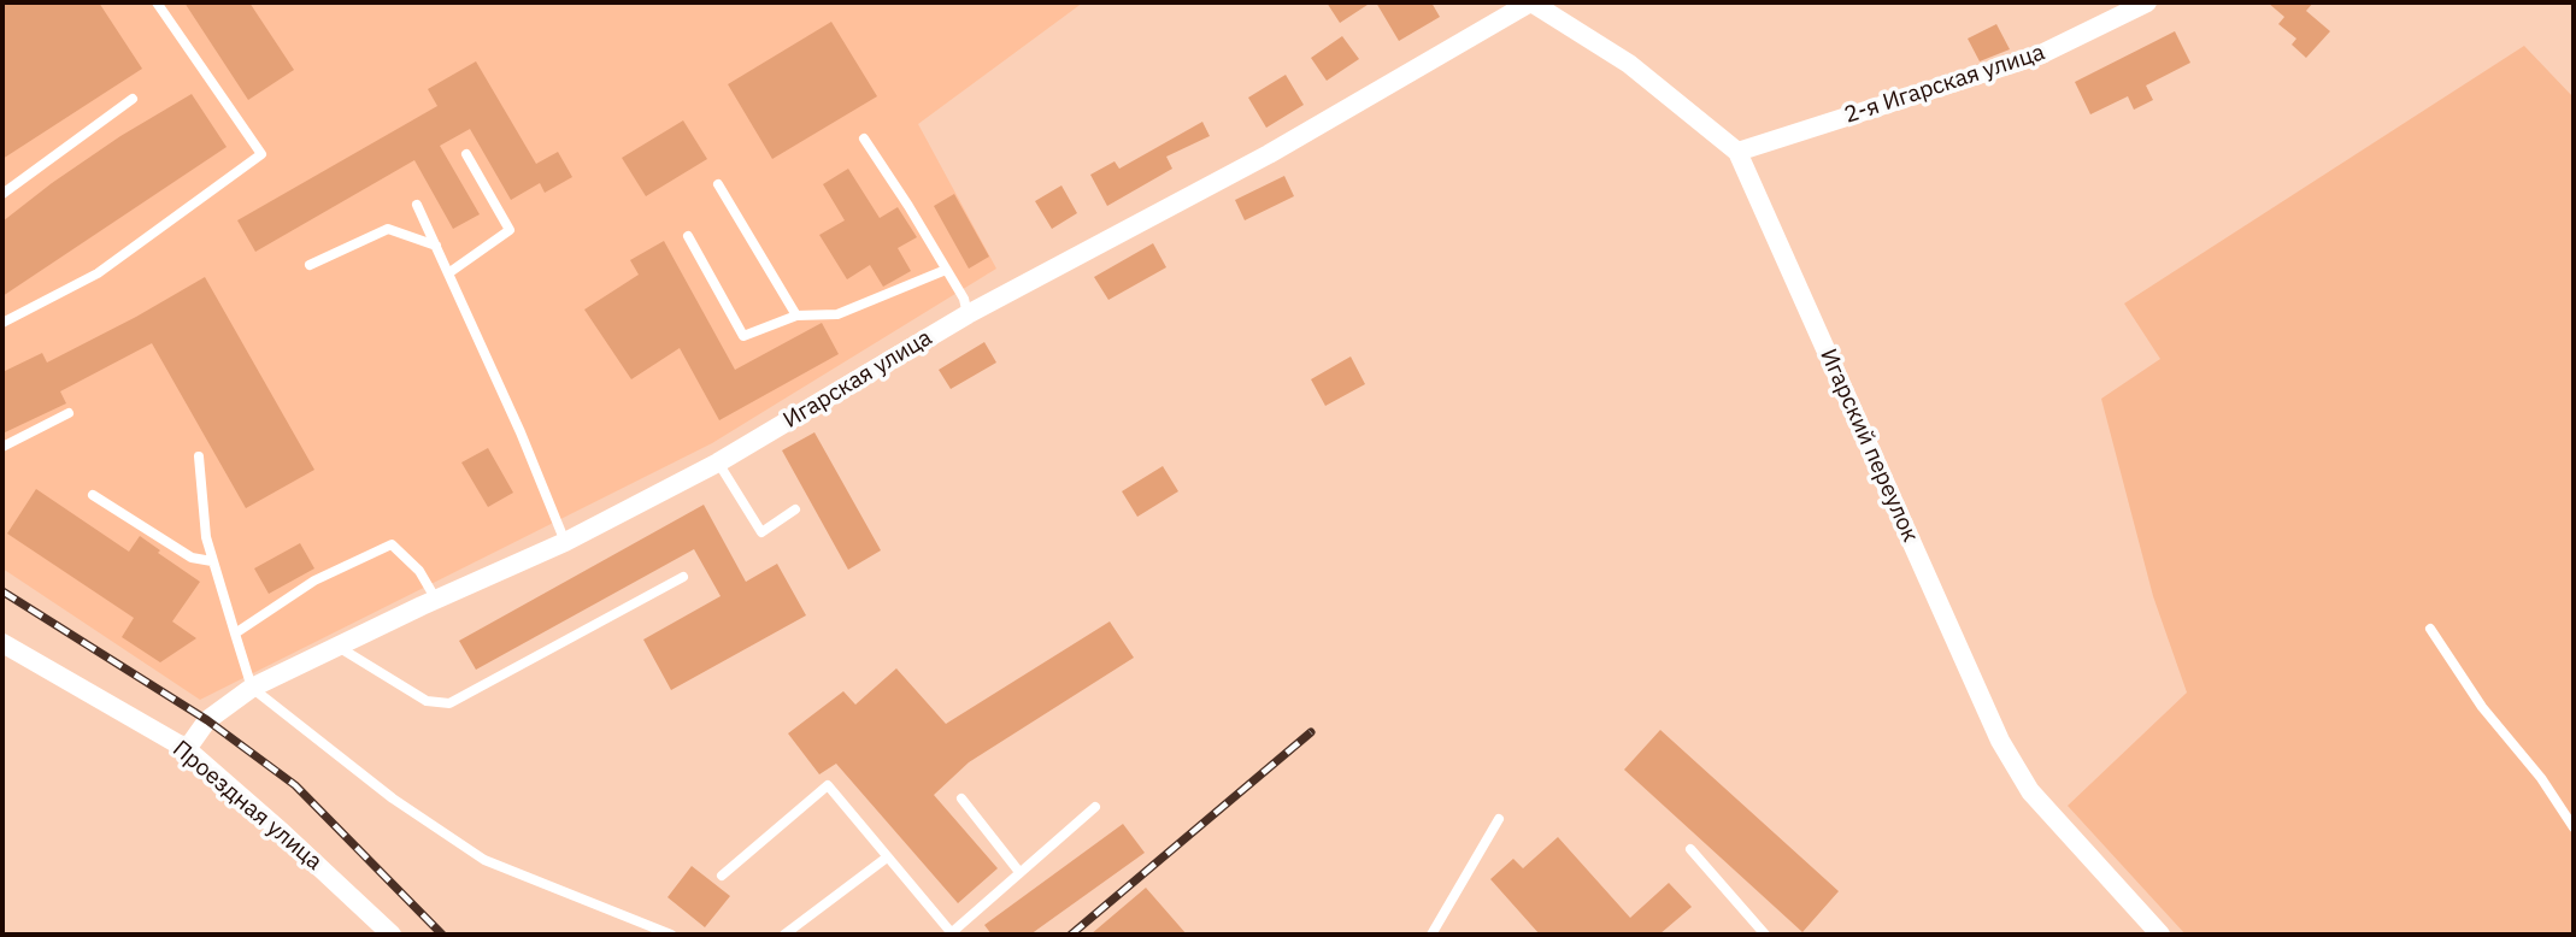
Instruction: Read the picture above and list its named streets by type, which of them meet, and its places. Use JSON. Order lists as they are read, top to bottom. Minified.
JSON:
{"streets":{"street":["2-я Игарская улица","Игарская улица","Игарский переулок","Проездная улица"]},"crossings":[["2-я Игарская улица","Игарский переулок"],["Игарская улица","Игарский переулок"],["Игарская улица","Проездная улица"]]}
